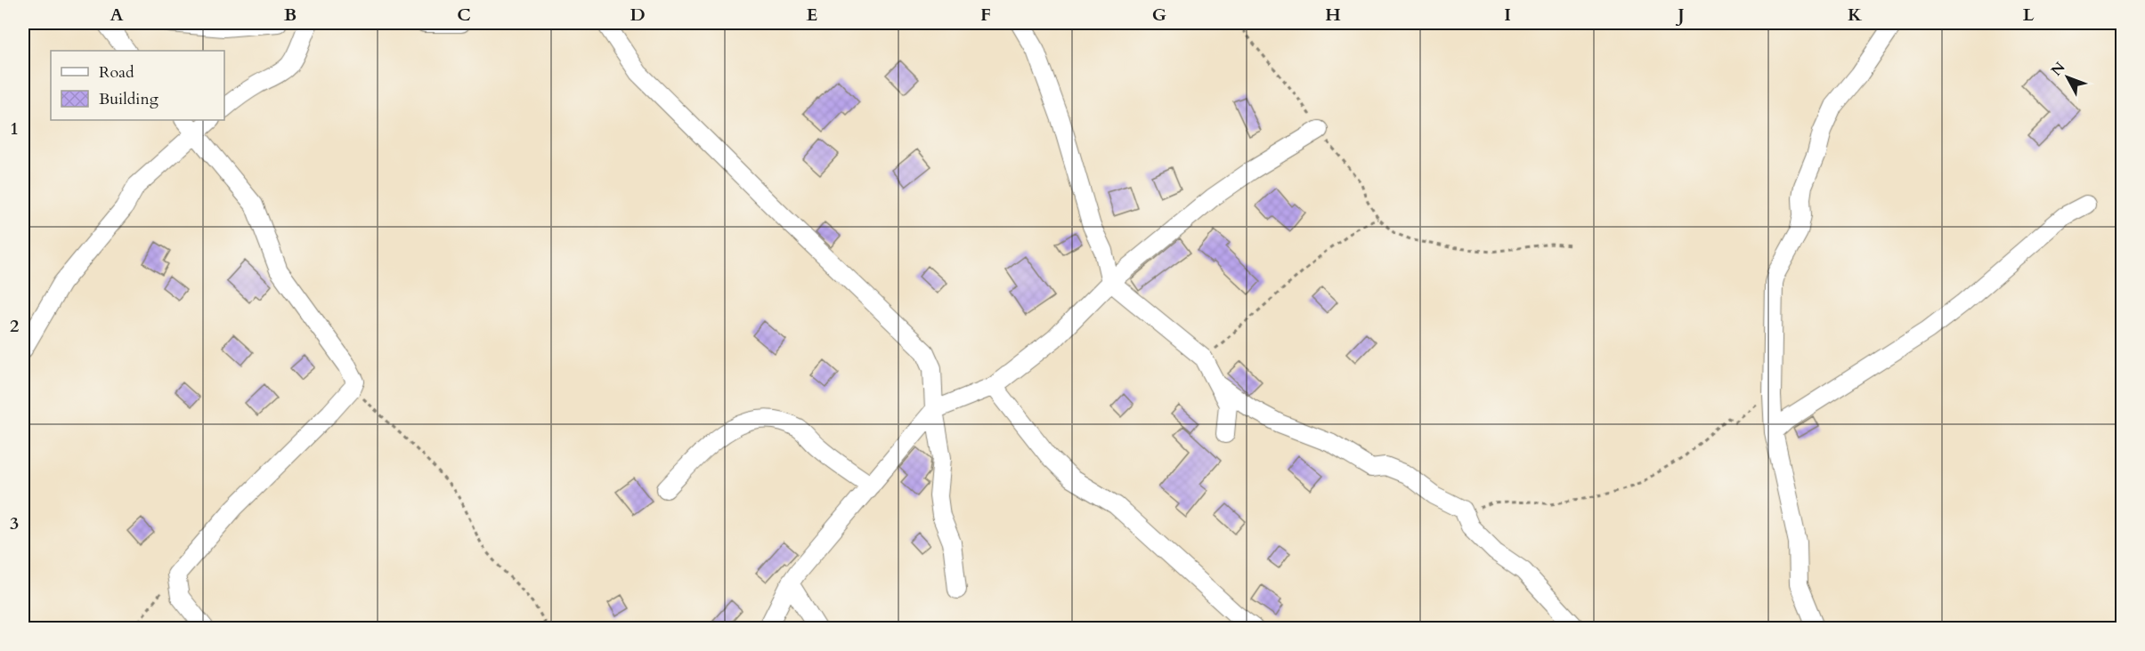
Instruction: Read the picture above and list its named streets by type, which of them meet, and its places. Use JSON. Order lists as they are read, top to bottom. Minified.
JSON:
{"legend":["Road","Building"],"north":"top left","grid":{"columns":["A","B","C","D","E","F","G","H","I","J","K","L"],"rows":["1","2","3"]}}
